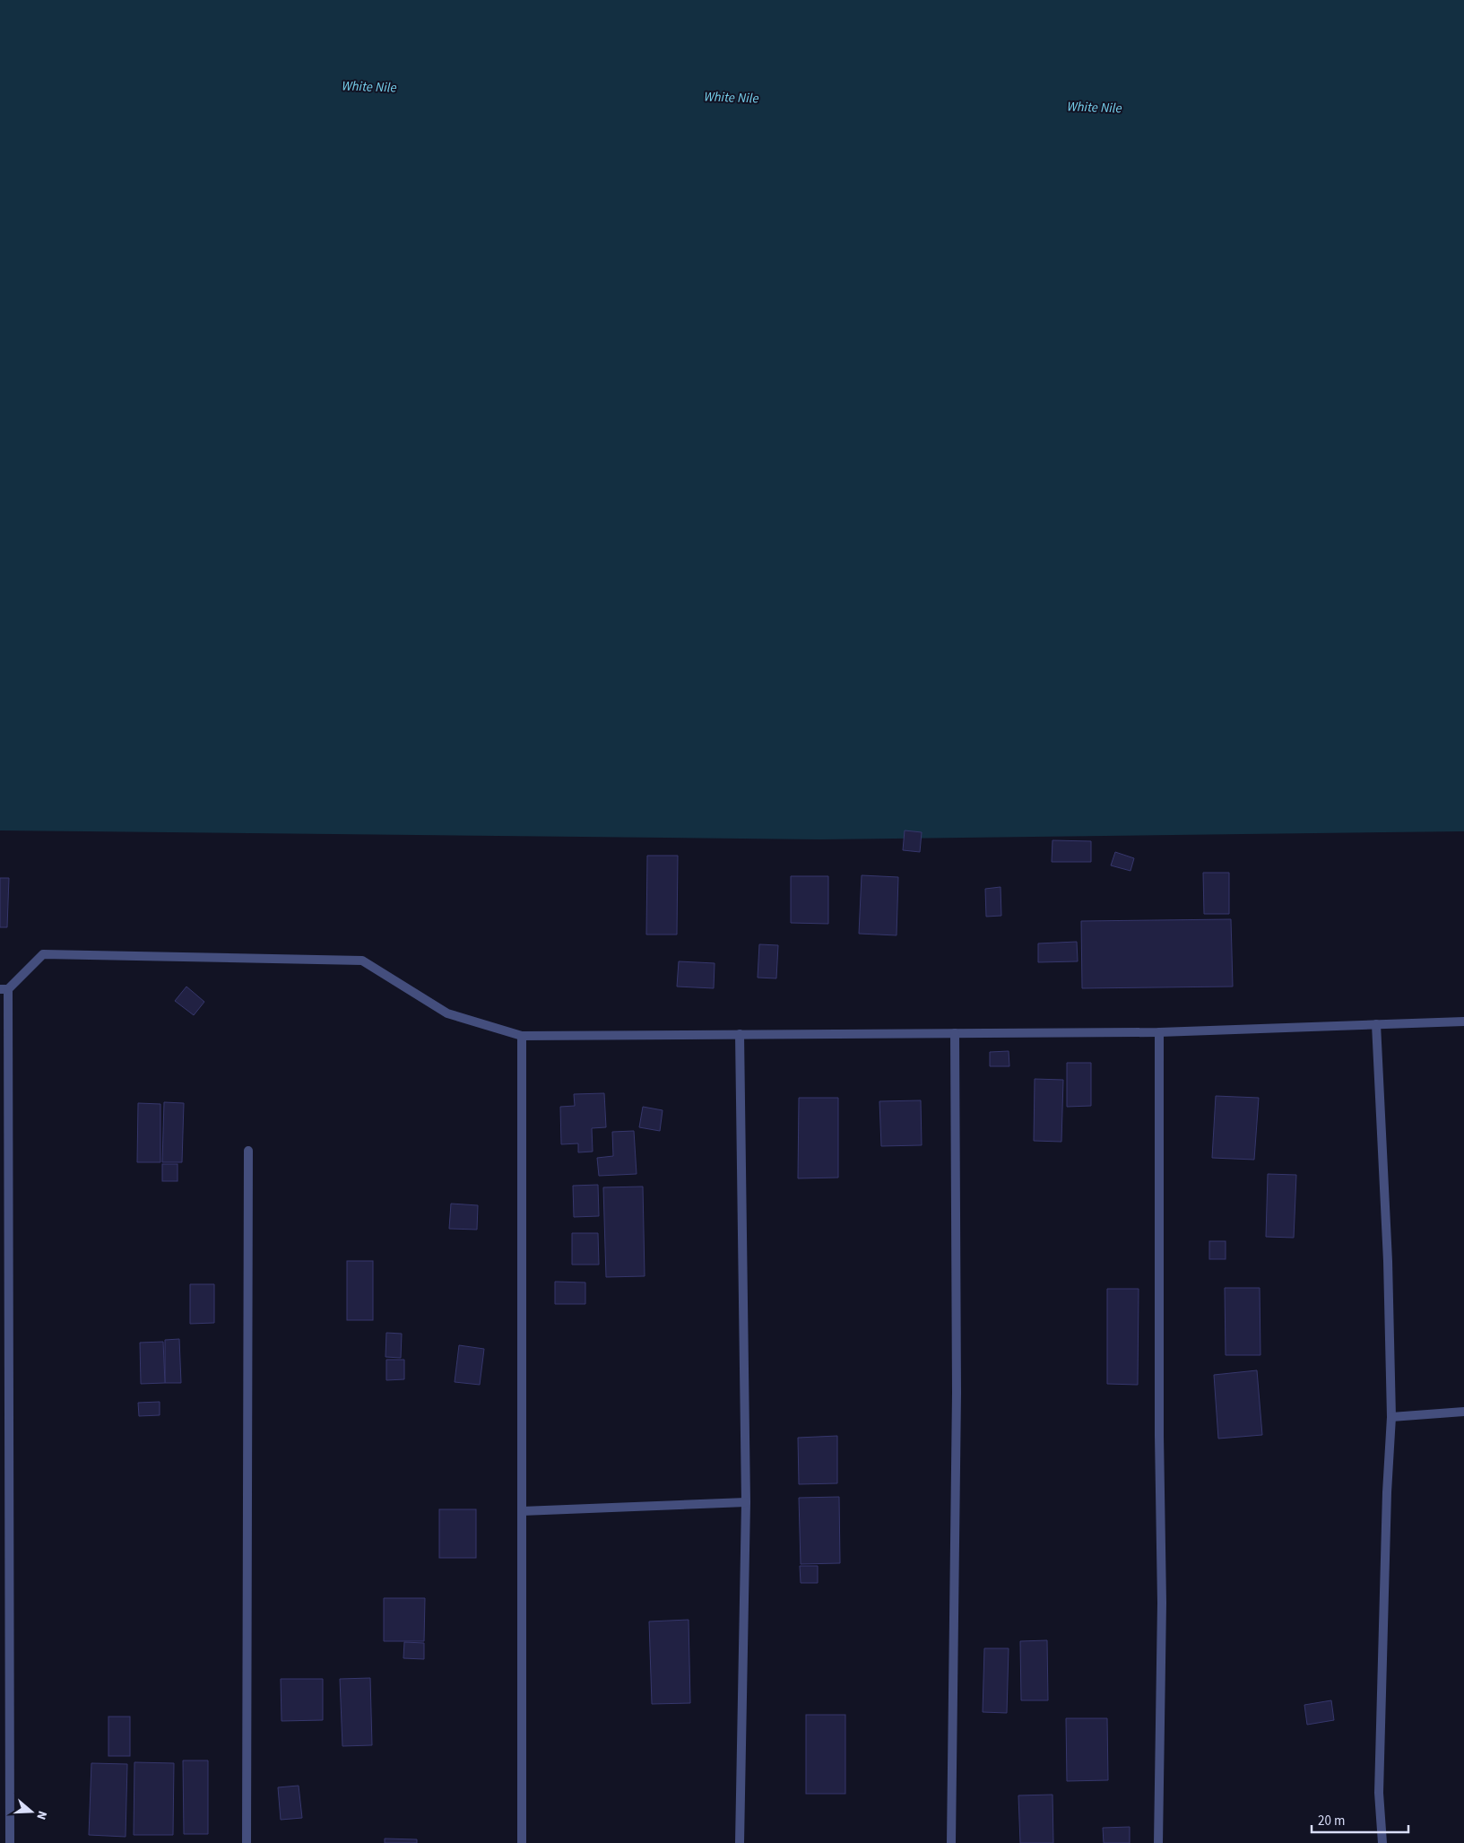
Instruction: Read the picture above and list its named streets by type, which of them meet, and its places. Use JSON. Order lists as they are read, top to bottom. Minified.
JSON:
{"water":["White Nile"],"scale_bar":"20 m","north":"right"}
